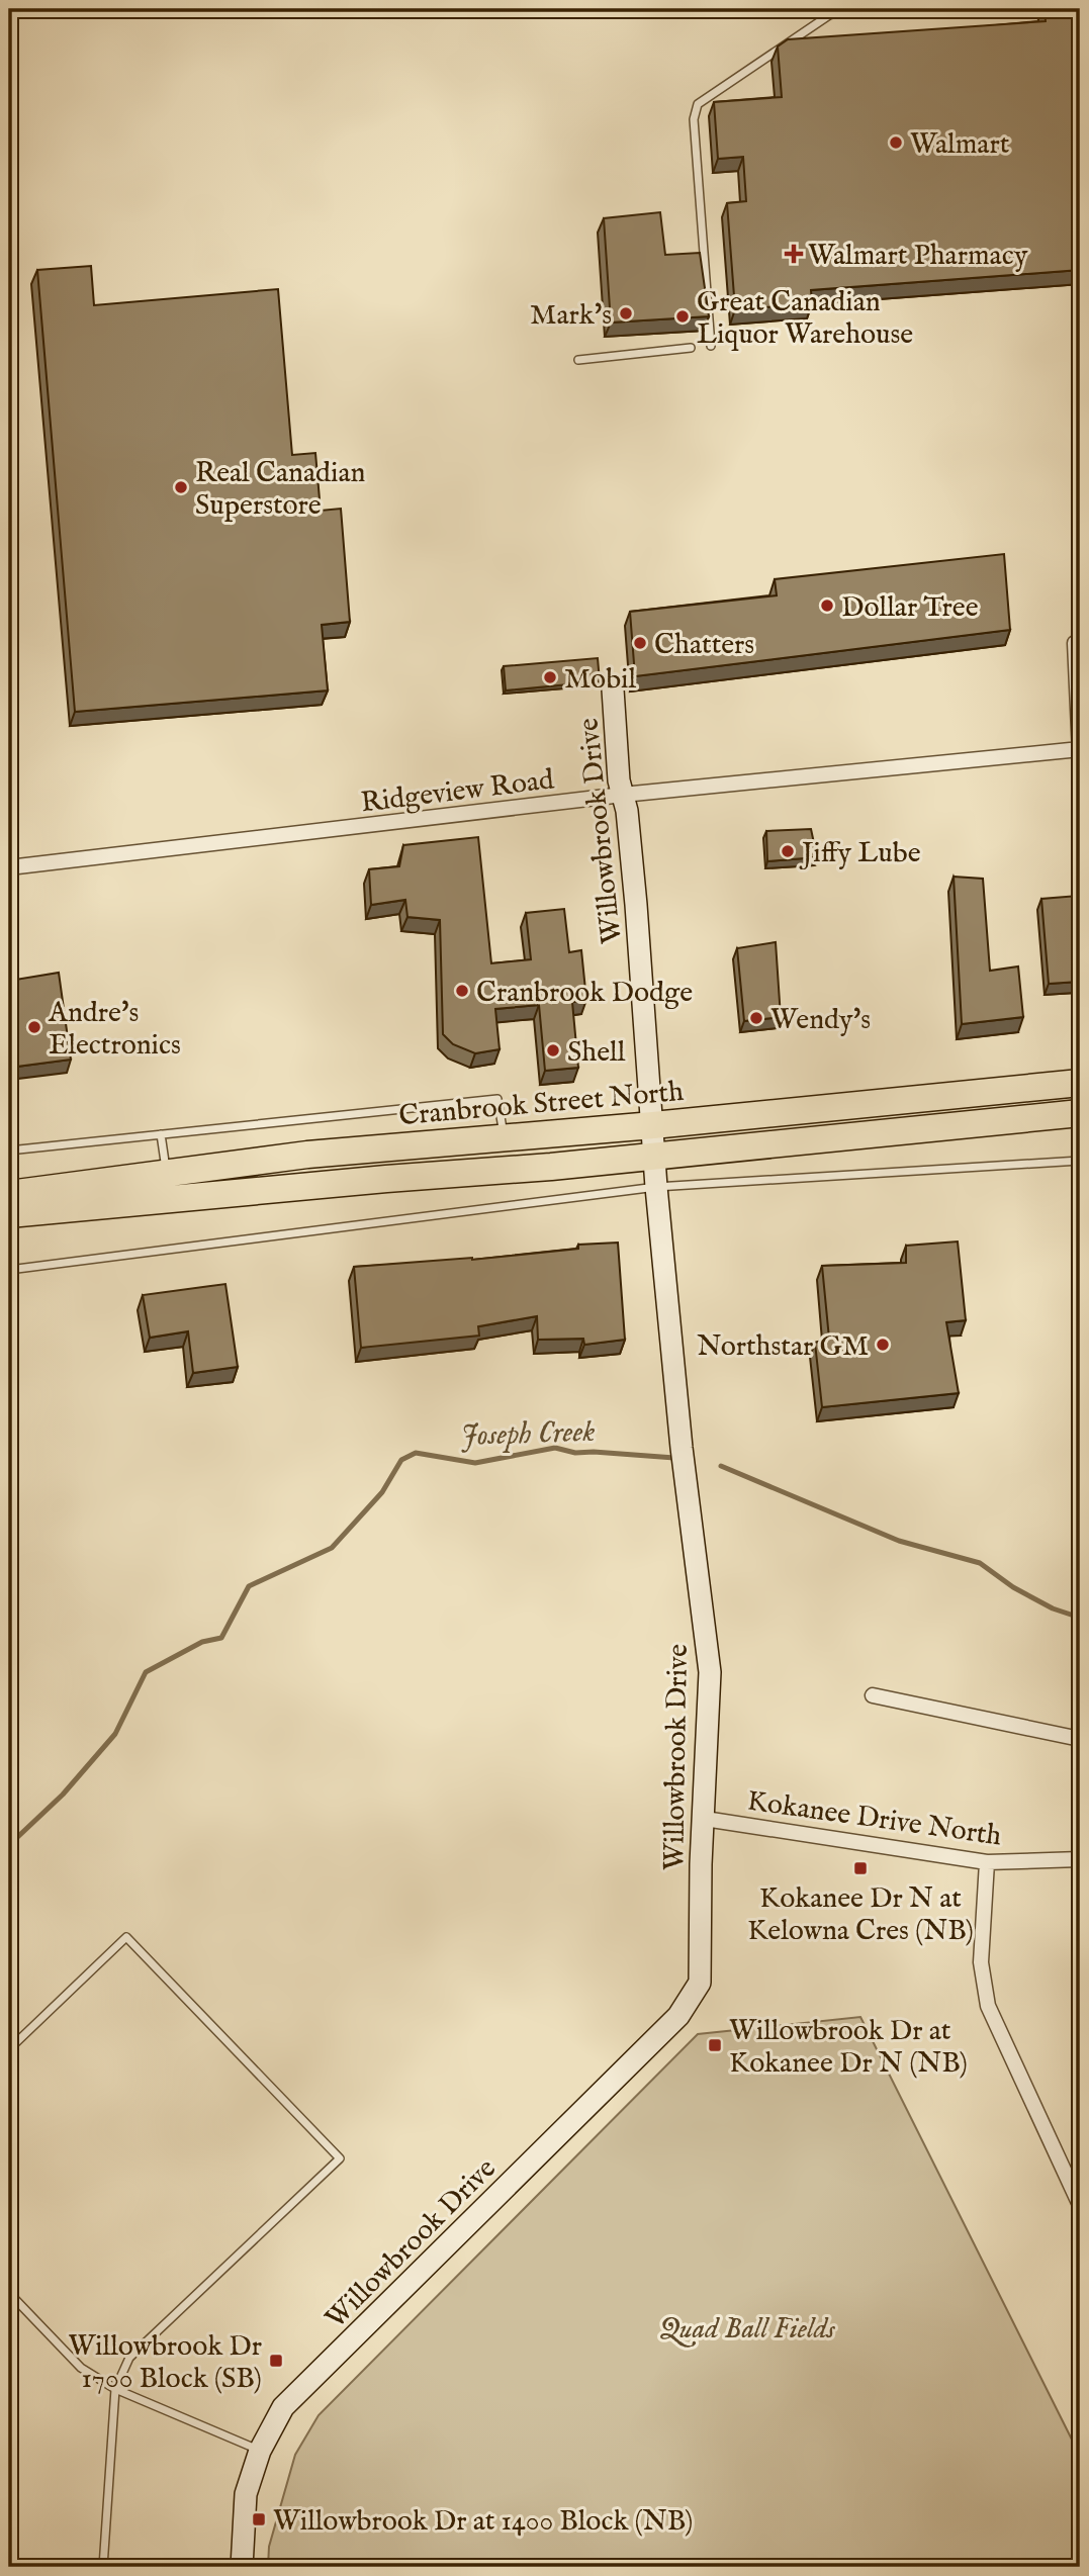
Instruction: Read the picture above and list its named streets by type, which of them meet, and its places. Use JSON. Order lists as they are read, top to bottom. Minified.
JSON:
{"streets":{"highway":["Cranbrook Street North"],"street":["Ridgeview Road","Willowbrook Drive","Kokanee Drive North"]},"crossings":[["Ridgeview Road","Willowbrook Drive"],["Willowbrook Drive","Cranbrook Street North"],["Willowbrook Drive","Kokanee Drive North"]],"water":["Joseph Creek"],"parks":["Quad Ball Fields"],"places":{"other":["Walmart","Mark's","Great Canadian Liquor Warehouse","Real Canadian Superstore","Dollar Tree","Chatters","Mobil","Jiffy Lube","Cranbrook Dodge","Wendy's","Andre's Electronics","Shell","Northstar GM"],"health":["Walmart Pharmacy"],"transit":["Kokanee Dr N at Kelowna Cres (NB)","Willowbrook Dr at Kokanee Dr N (NB)","Willowbrook Dr 1700 Block (SB)","Willowbrook Dr at 1400 Block (NB)"]}}
